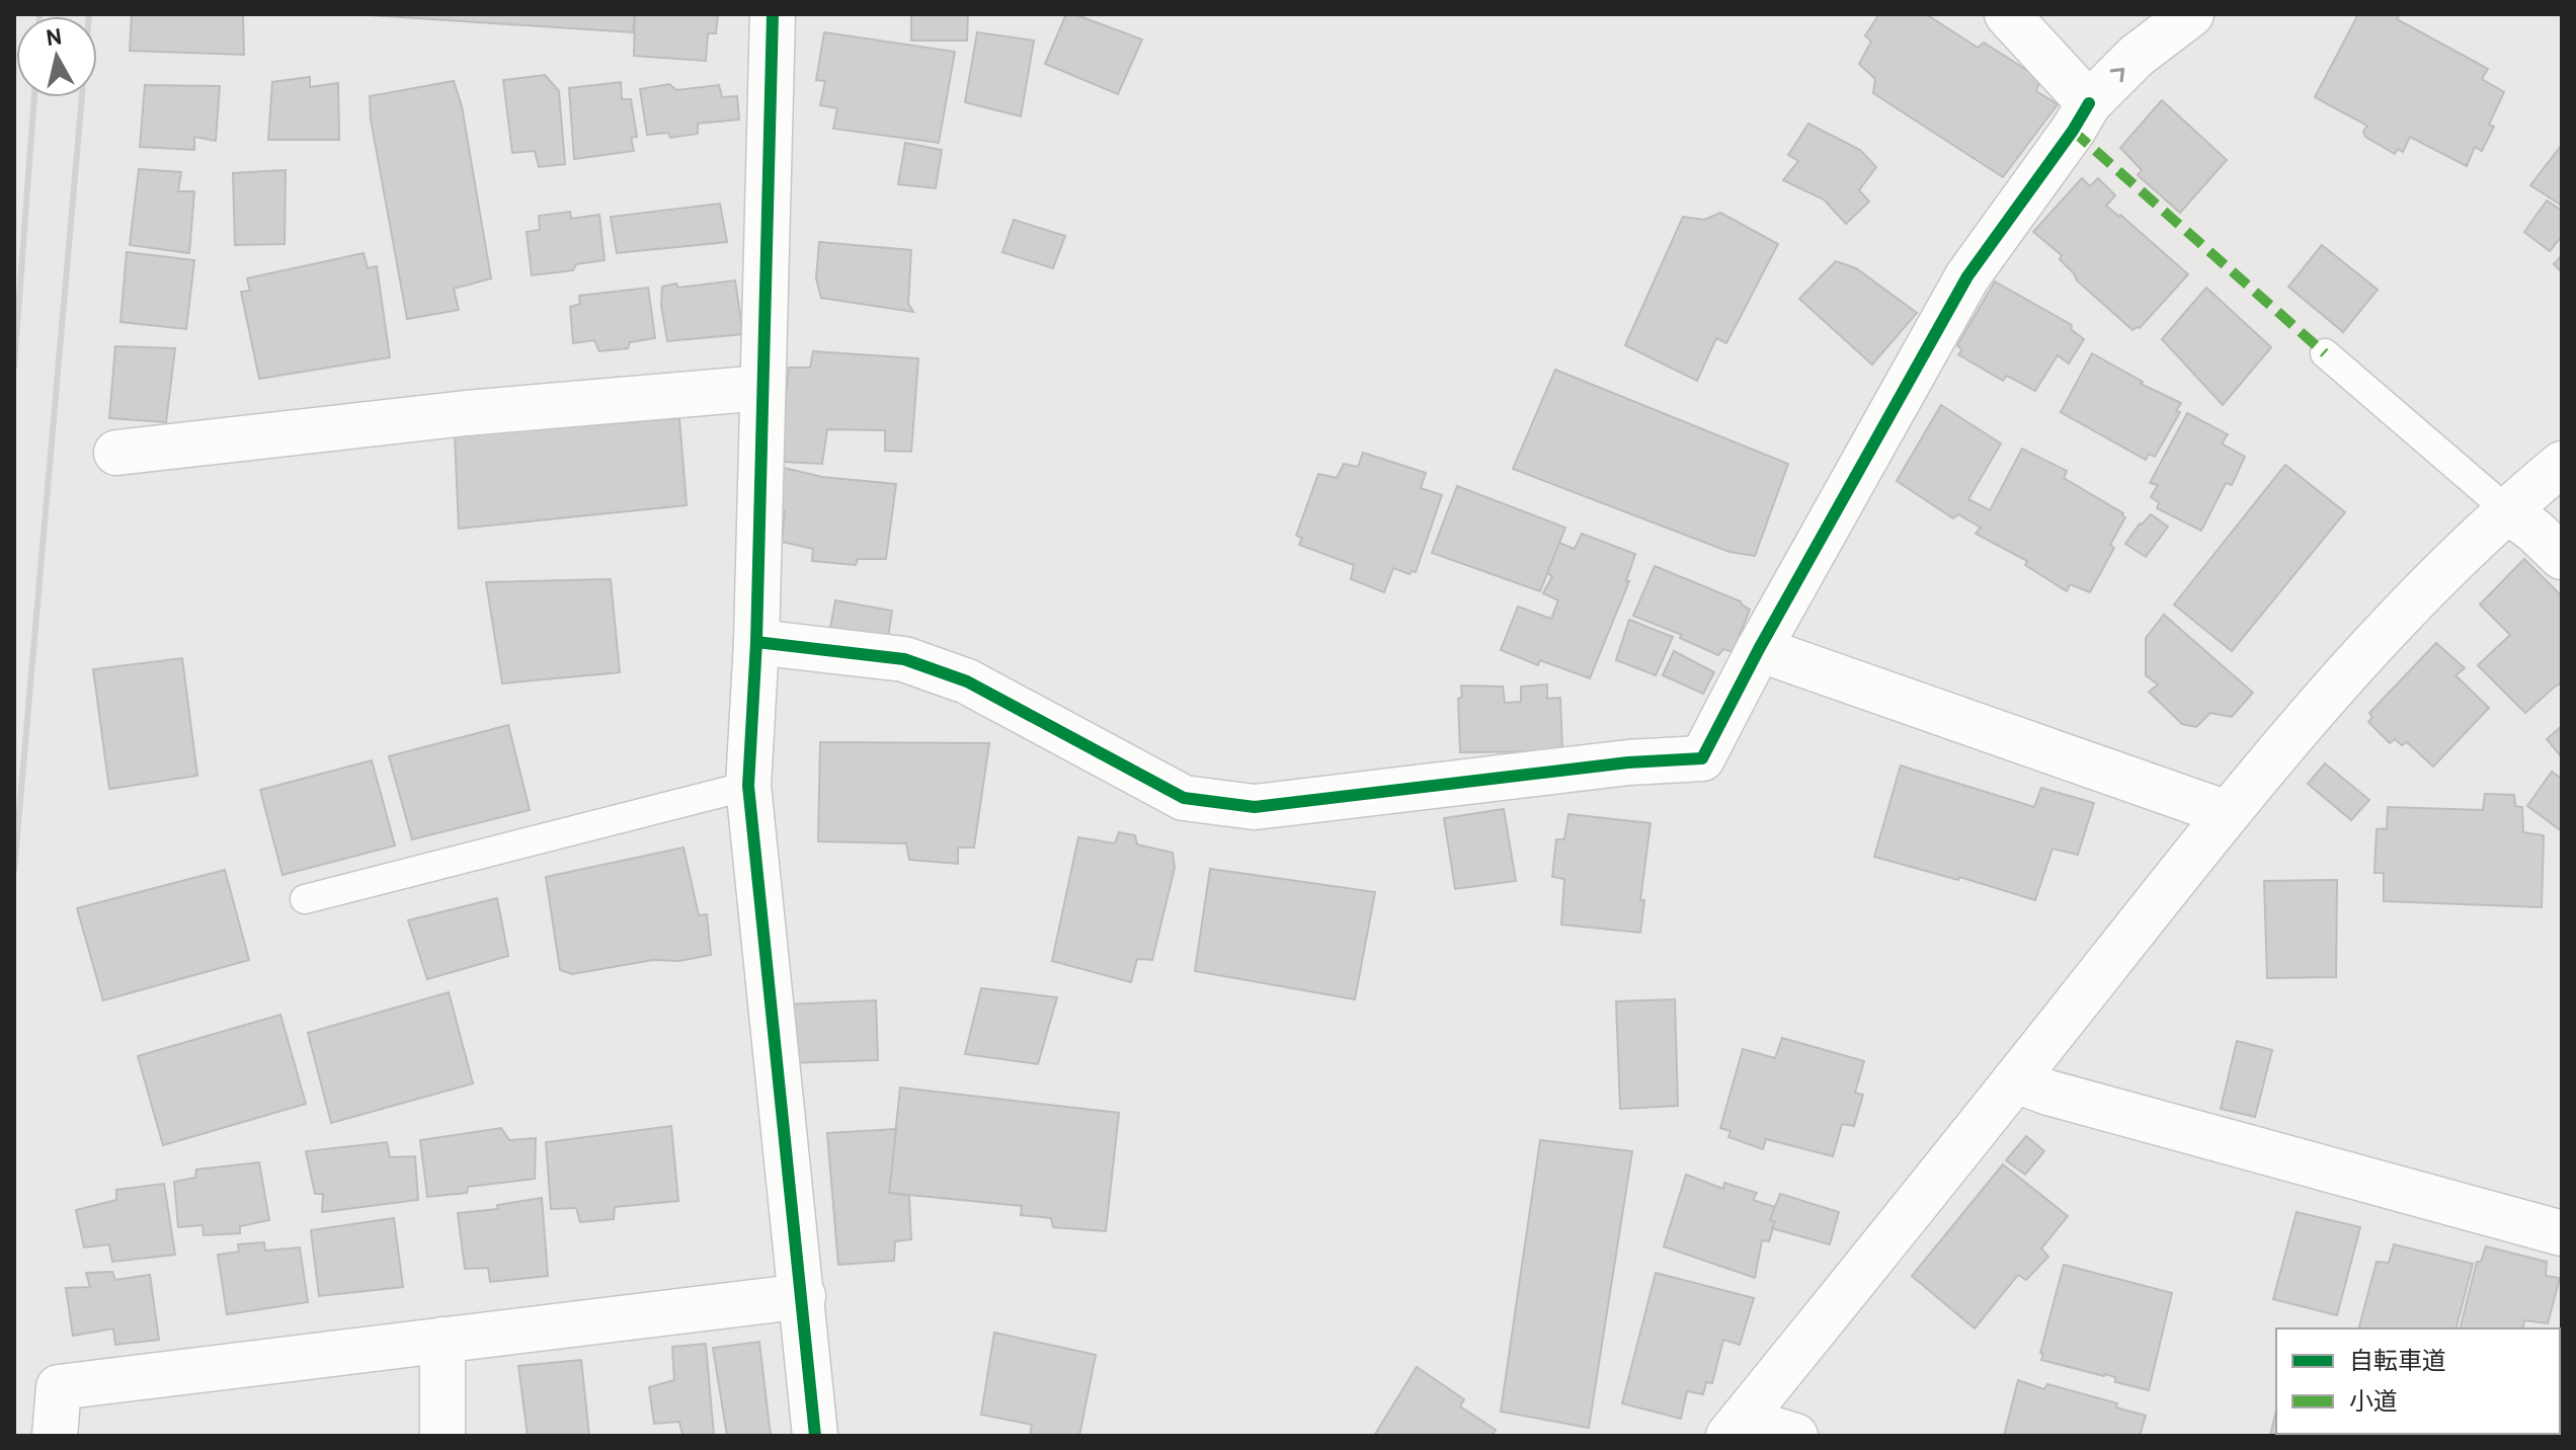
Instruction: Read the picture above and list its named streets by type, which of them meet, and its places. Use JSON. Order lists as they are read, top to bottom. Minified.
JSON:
{"legend":["自転車道","小道"],"north":"top"}
